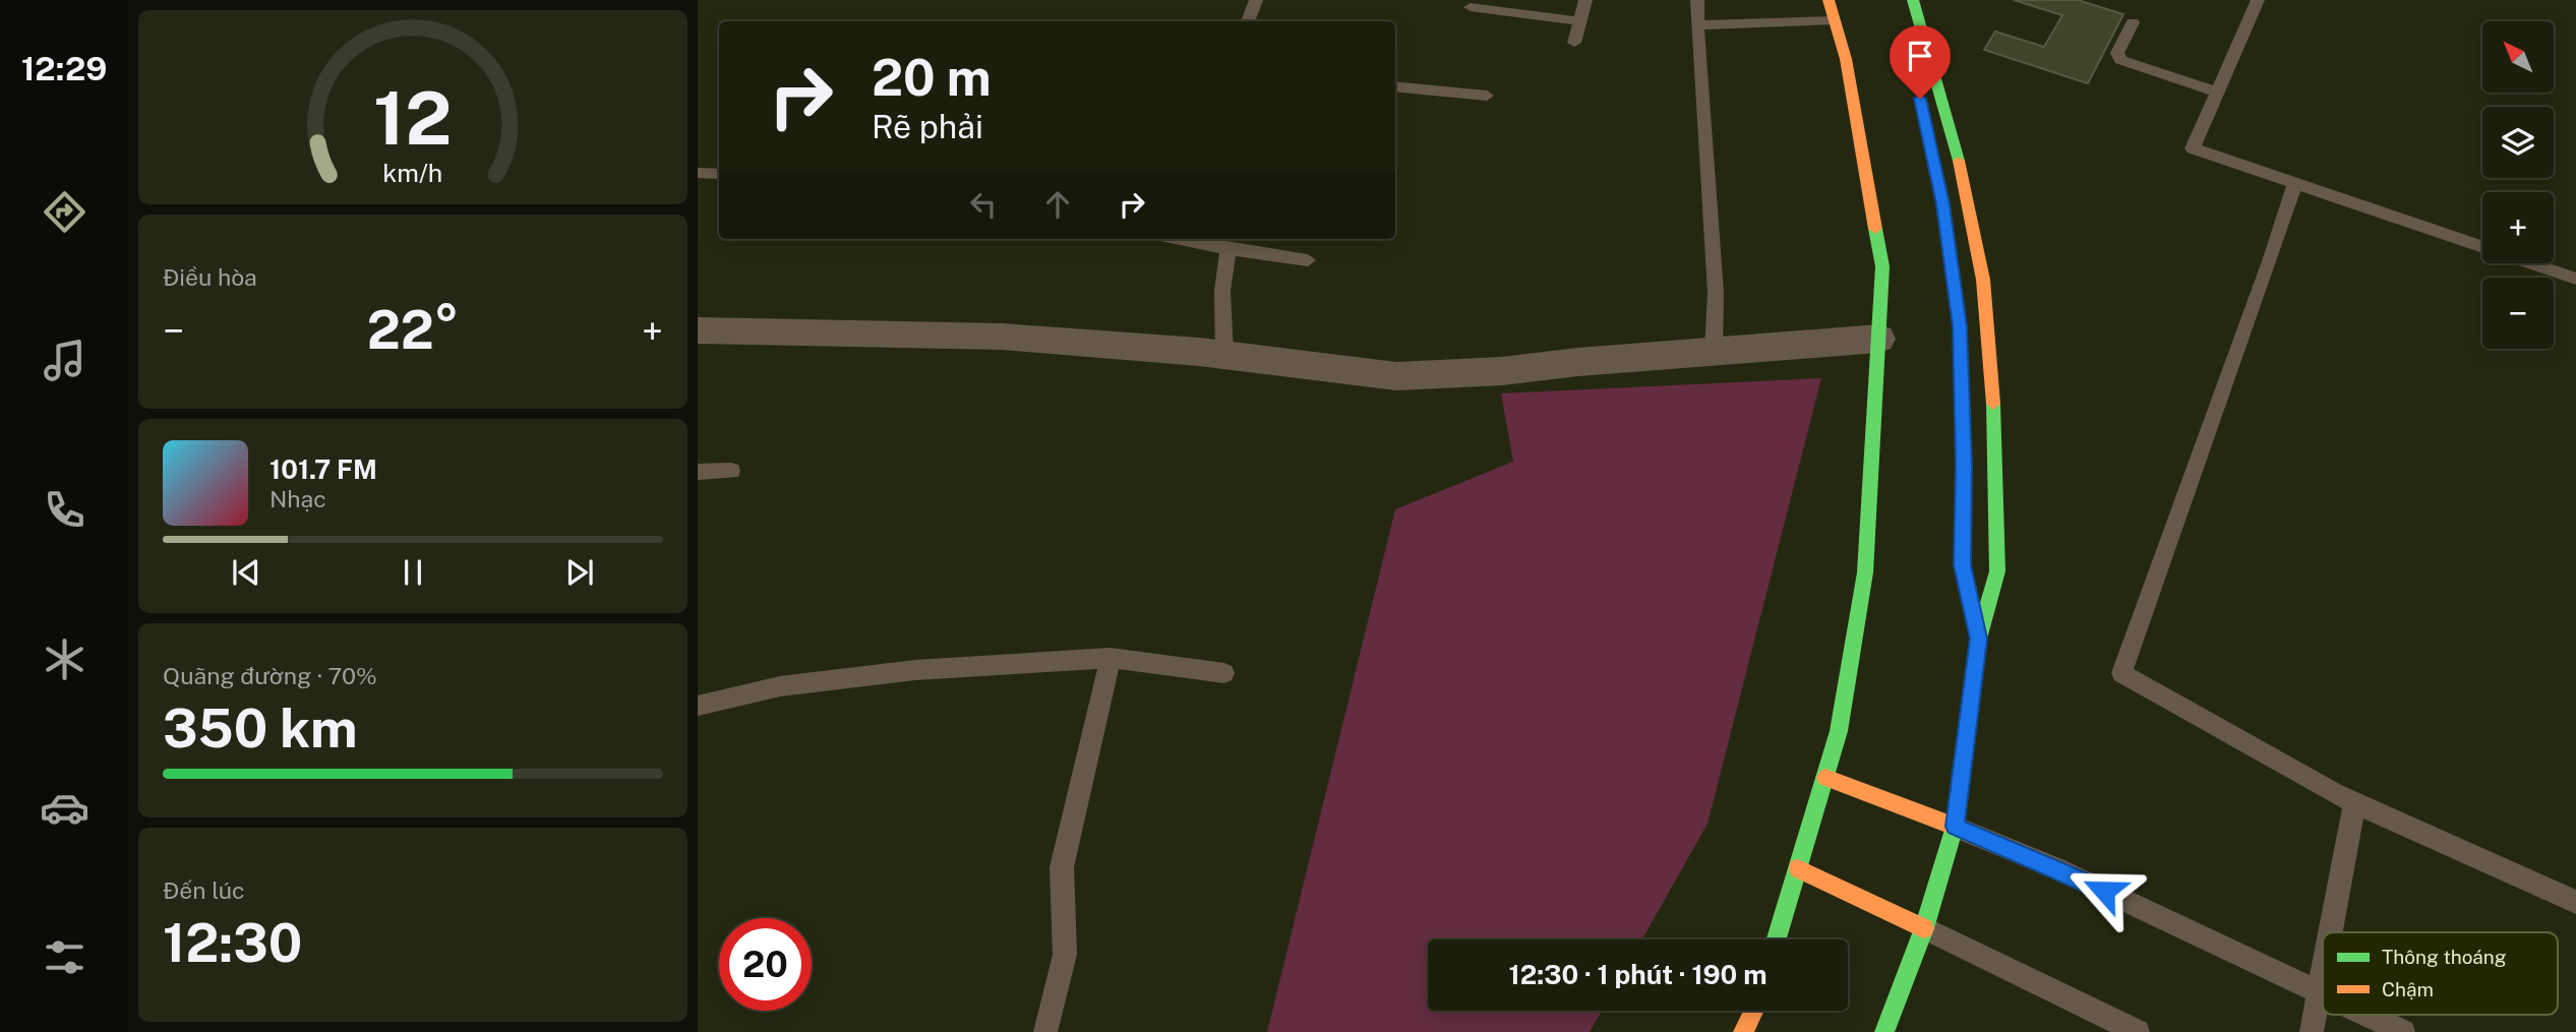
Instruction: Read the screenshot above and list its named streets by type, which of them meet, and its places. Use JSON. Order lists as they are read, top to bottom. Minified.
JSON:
{"legend":["Thông thoáng","Chậm"],"north":"top left","page":{"tabs":"12:29","map_buttons":["+","−"],"turn":["20 m","Rẽ phải"],"tile":["Điều hòa",["Quãng đường · 70%","350 km"],["Đến lúc","12:30"]],"heat":["−","22°","+"],"song":["101.7 FM","Nhạc"],"limit":"20","trip":"12:30 · 1 phút · 190 m","gauge":["12","km/h"]}}
